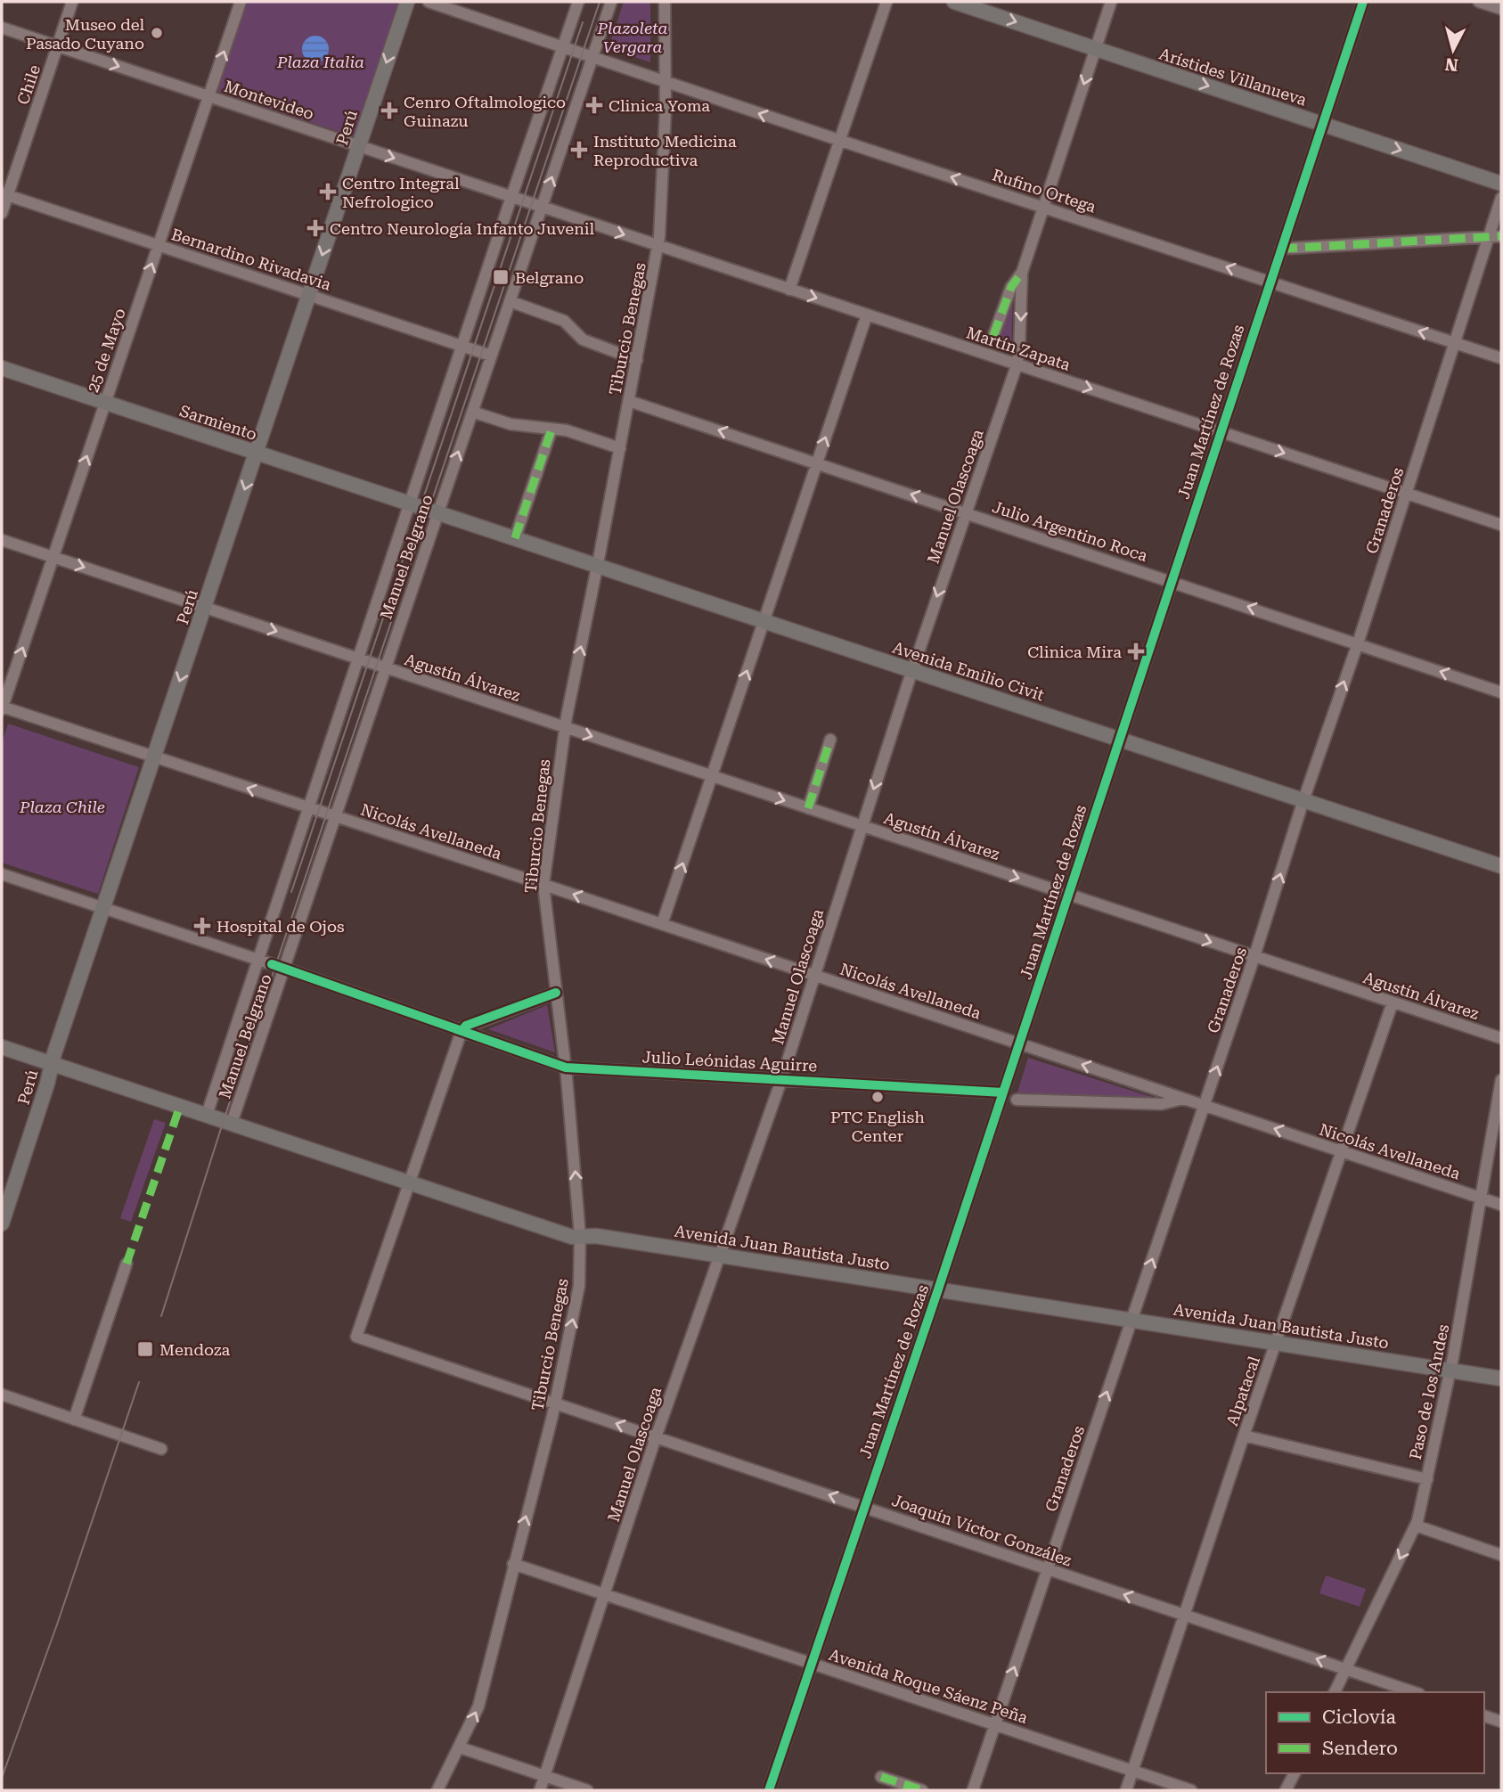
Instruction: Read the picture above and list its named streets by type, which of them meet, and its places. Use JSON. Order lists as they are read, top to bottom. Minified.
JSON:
{"streets":{"main road":["Arístides Villanueva","Perú","Sarmiento","Avenida Emilio Civit","Avenida Juan Bautista Justo"],"street":["Chile","Montevideo","Rufino Ortega","Bernardino Rivadavia","Tiburcio Benegas","Martín Zapata","25 de Mayo","Juan Martínez de Rozas","Manuel Olascoaga","Granaderos","Julio Argentino Roca","Manuel Belgrano","Agustín Álvarez","Nicolás Avellaneda","Julio Leónidas Aguirre","Alpatacal","Paso de los Andes","Joaquín Víctor González","Avenida Roque Sáenz Peña"]},"crossings":[["Arístides Villanueva","Juan Martínez de Rozas"],["Arístides Villanueva","Manuel Olascoaga"],["Chile","Montevideo"],["Chile","Bernardino Rivadavia"],["Montevideo","Perú"],["Montevideo","Martín Zapata"],["Montevideo","25 de Mayo"],["Montevideo","Manuel Belgrano"],["Perú","Bernardino Rivadavia"],["Perú","Sarmiento"],["Perú","Agustín Álvarez"],["Perú","Nicolás Avellaneda"],["Perú","Julio Leónidas Aguirre"],["Perú","Avenida Juan Bautista Justo"],["Rufino Ortega","Tiburcio Benegas"],["Rufino Ortega","Juan Martínez de Rozas"],["Rufino Ortega","Manuel Olascoaga"],["Rufino Ortega","Granaderos"],["Rufino Ortega","Manuel Belgrano"],["Bernardino Rivadavia","25 de Mayo"],["Bernardino Rivadavia","Manuel Belgrano"],["Tiburcio Benegas","Martín Zapata"],["Tiburcio Benegas","Julio Argentino Roca"],["Tiburcio Benegas","Avenida Emilio Civit"],["Tiburcio Benegas","Agustín Álvarez"],["Tiburcio Benegas","Nicolás Avellaneda"],["Tiburcio Benegas","Julio Leónidas Aguirre"],["Tiburcio Benegas","Avenida Juan Bautista Justo"],["Tiburcio Benegas","Joaquín Víctor González"],["Tiburcio Benegas","Avenida Roque Sáenz Peña"],["Martín Zapata","Juan Martínez de Rozas"],["Martín Zapata","Manuel Olascoaga"],["Martín Zapata","Granaderos"],["Martín Zapata","Manuel Belgrano"],["25 de Mayo","Sarmiento"],["25 de Mayo","Agustín Álvarez"],["25 de Mayo","Nicolás Avellaneda"],["Juan Martínez de Rozas","Julio Argentino Roca"],["Juan Martínez de Rozas","Avenida Emilio Civit"],["Juan Martínez de Rozas","Agustín Álvarez"],["Juan Martínez de Rozas","Nicolás Avellaneda"],["Juan Martínez de Rozas","Julio Leónidas Aguirre"],["Juan Martínez de Rozas","Avenida Juan Bautista Justo"],["Juan Martínez de Rozas","Joaquín Víctor González"],["Juan Martínez de Rozas","Avenida Roque Sáenz Peña"],["Sarmiento","Manuel Belgrano"],["Sarmiento","Avenida Emilio Civit"],["Manuel Olascoaga","Julio Argentino Roca"],["Manuel Olascoaga","Avenida Emilio Civit"],["Manuel Olascoaga","Agustín Álvarez"],["Manuel Olascoaga","Nicolás Avellaneda"],["Manuel Olascoaga","Julio Leónidas Aguirre"],["Manuel Olascoaga","Avenida Juan Bautista Justo"],["Manuel Olascoaga","Joaquín Víctor González"],["Manuel Olascoaga","Avenida Roque Sáenz Peña"],["Granaderos","Julio Argentino Roca"],["Granaderos","Avenida Emilio Civit"],["Granaderos","Agustín Álvarez"],["Granaderos","Nicolás Avellaneda"],["Granaderos","Avenida Juan Bautista Justo"],["Granaderos","Joaquín Víctor González"],["Granaderos","Avenida Roque Sáenz Peña"],["Manuel Belgrano","Avenida Emilio Civit"],["Manuel Belgrano","Agustín Álvarez"],["Manuel Belgrano","Nicolás Avellaneda"],["Manuel Belgrano","Julio Leónidas Aguirre"],["Manuel Belgrano","Avenida Juan Bautista Justo"],["Agustín Álvarez","Alpatacal"],["Nicolás Avellaneda","Alpatacal"],["Nicolás Avellaneda","Paso de los Andes"],["Avenida Juan Bautista Justo","Alpatacal"],["Avenida Juan Bautista Justo","Paso de los Andes"],["Avenida Juan Bautista Justo","Joaquín Víctor González"],["Alpatacal","Joaquín Víctor González"],["Alpatacal","Avenida Roque Sáenz Peña"],["Paso de los Andes","Joaquín Víctor González"]],"one_way":["Arístides Villanueva","Montevideo","Perú","Rufino Ortega","Tiburcio Benegas","Martín Zapata","25 de Mayo","Granaderos","Julio Argentino Roca","Agustín Álvarez","Nicolás Avellaneda","Joaquín Víctor González"],"parks":["Plazoleta Vergara","Plaza Italia","Plaza Chile"],"places":{"other":["Museo del Pasado Cuyano","PTC English Center"],"health":["Clinica Yoma","Cenro Oftalmologico Guinazu","Instituto Medicina Reproductiva","Centro Integral Nefrologico","Centro Neurología Infanto Juvenil","Clinica Mira","Hospital de Ojos"],"transit":["Belgrano","Mendoza"]},"legend":["Ciclovía","Sendero"],"north":"bottom"}
